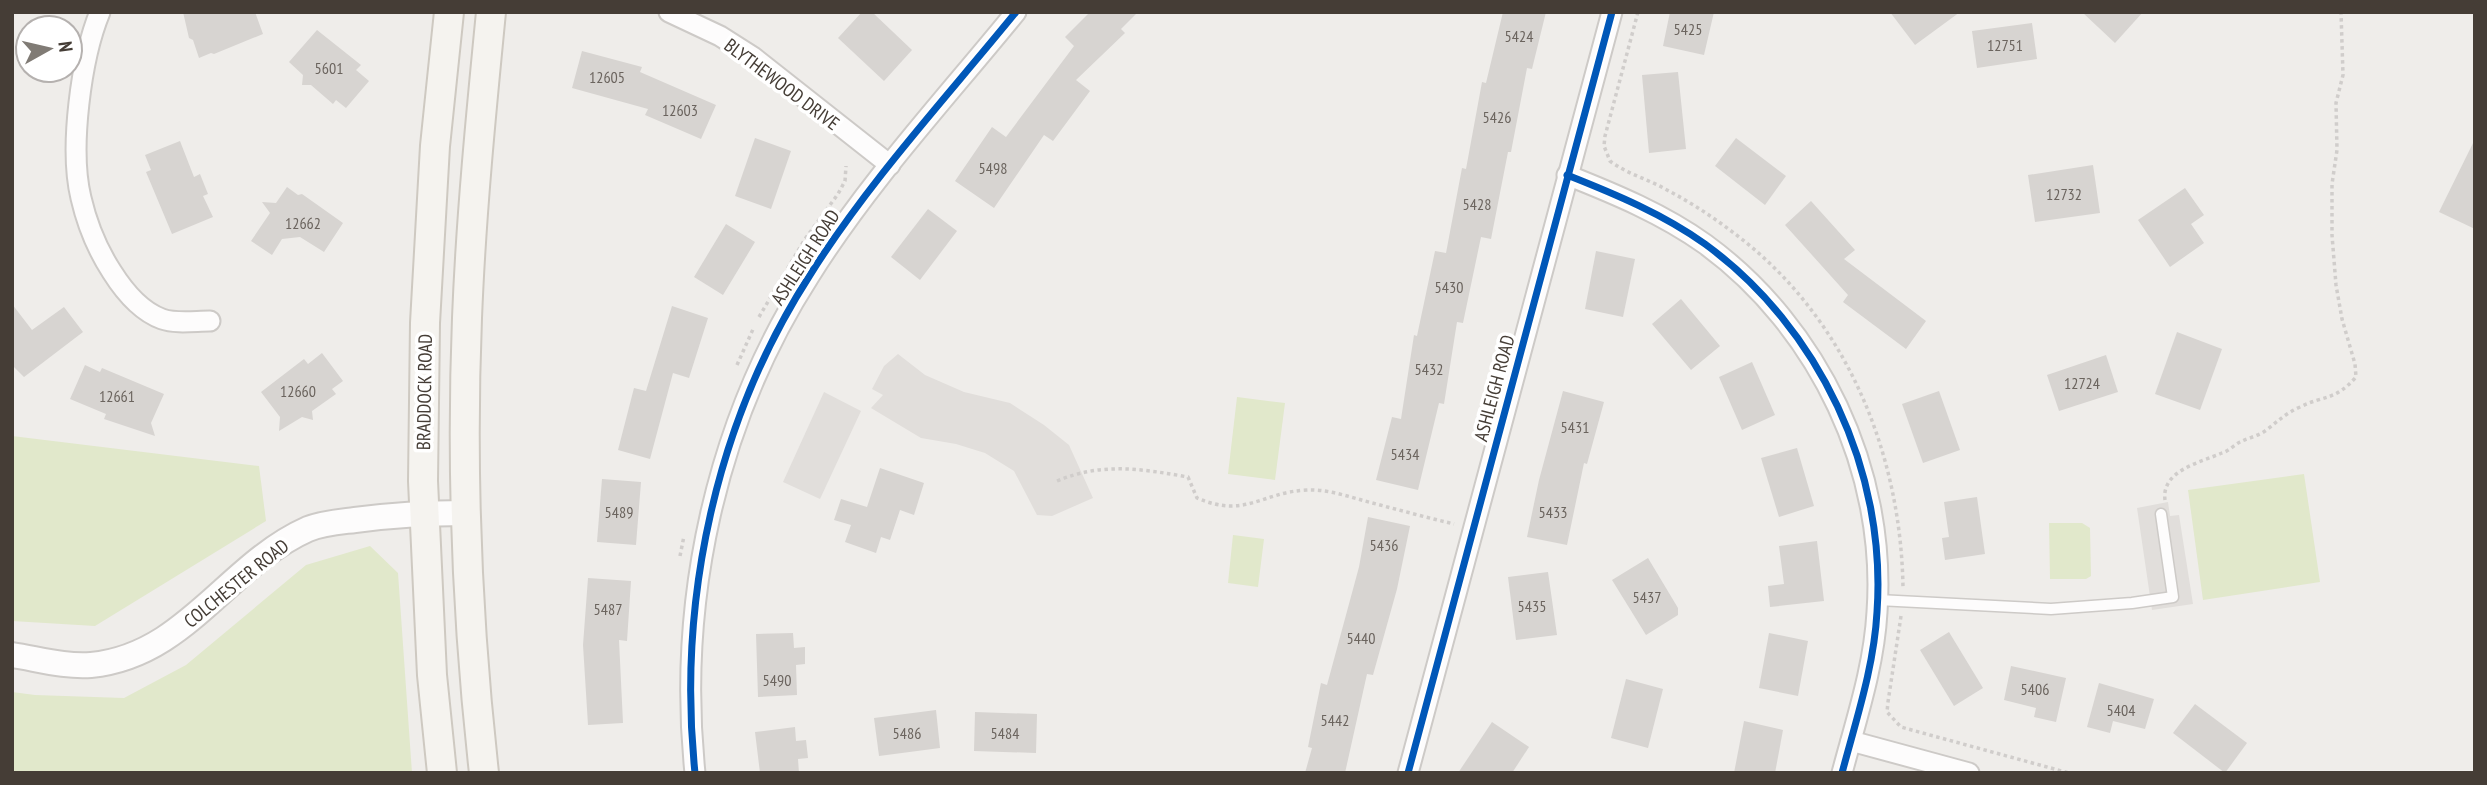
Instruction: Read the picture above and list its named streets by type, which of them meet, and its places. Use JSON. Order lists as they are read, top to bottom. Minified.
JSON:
{"streets":{"main road":["BRADDOCK ROAD"],"street":["BLYTHEWOOD DRIVE","ASHLEIGH ROAD","COLCHESTER ROAD"]},"crossings":[["BLYTHEWOOD DRIVE","ASHLEIGH ROAD"],["BRADDOCK ROAD","COLCHESTER ROAD"]],"house_numbers":["5425","5424","12751","5601","12605","12603","5426","5498","12732","5428","12662","5430","5432","12724","12660","12661","5431","5434","5489","5433","5436","5437","5435","5487","5440","5490","5406","5404","5442","5486","5484"],"north":"right"}
